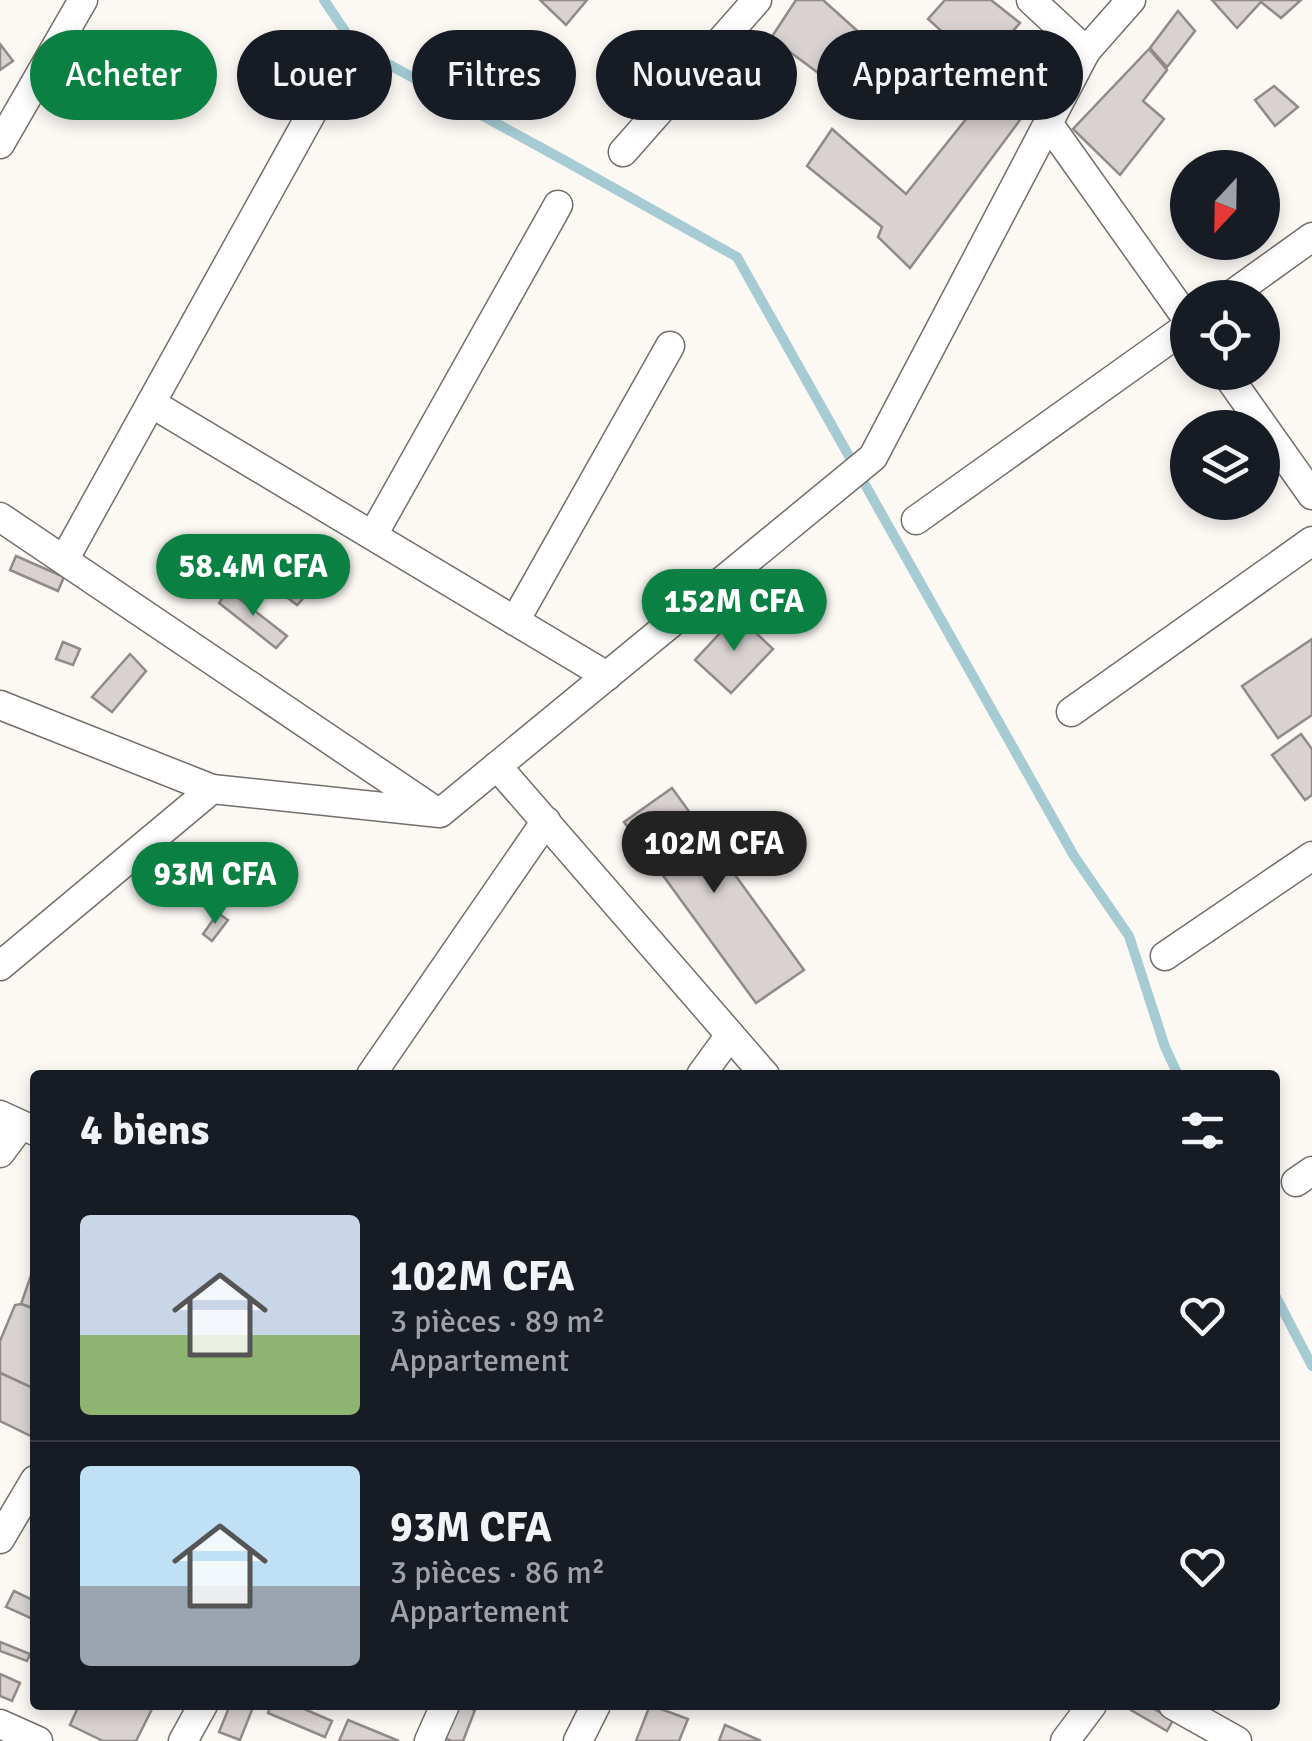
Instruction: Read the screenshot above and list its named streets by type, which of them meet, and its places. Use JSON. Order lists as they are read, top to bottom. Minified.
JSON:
{"north":"bottom","page":{"chip":["Acheter","Louer","Filtres","Nouveau","Appartement"],"price":["58.4M CFA","152M CFA","102M CFA","93M CFA"],"heading":"4 biens","list":[{"name":"102M CFA","note":"3 pièces · 89 m² · Appartement"},{"name":"93M CFA","note":"3 pièces · 86 m² · Appartement"}]}}
